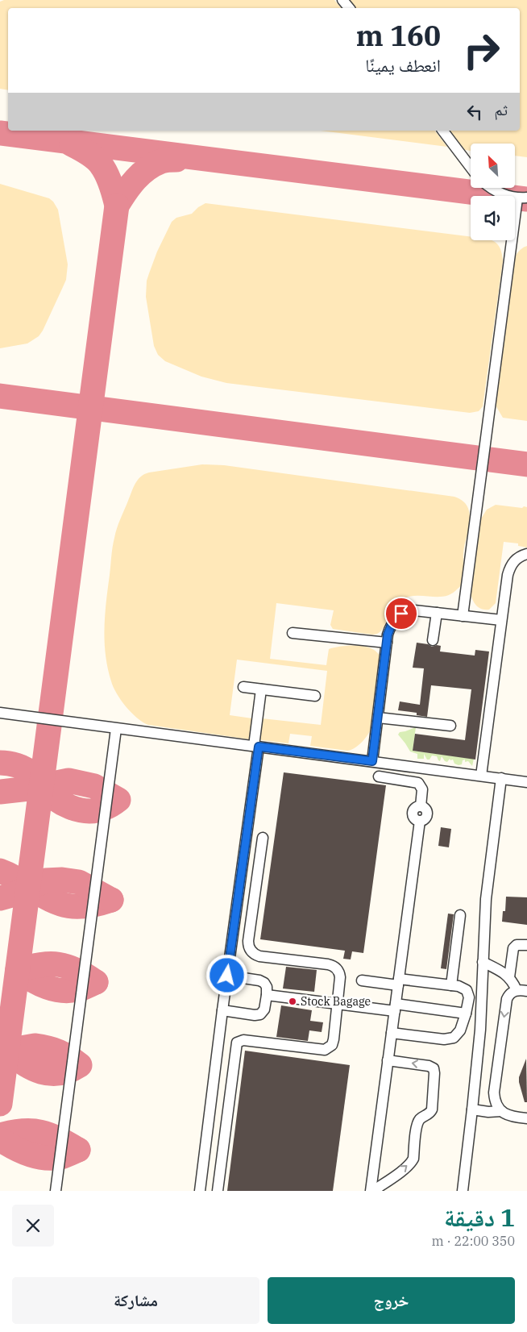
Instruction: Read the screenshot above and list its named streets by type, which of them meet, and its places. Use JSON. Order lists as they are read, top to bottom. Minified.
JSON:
{"places":["Stock Bagage"],"north":"top left","page":{"turn":["160 m","انعطف يمينًا"],"then":"ثم","heading":["1 دقيقة","350 m · 22:00"],"buttons":["خروج","مشاركة"]}}
